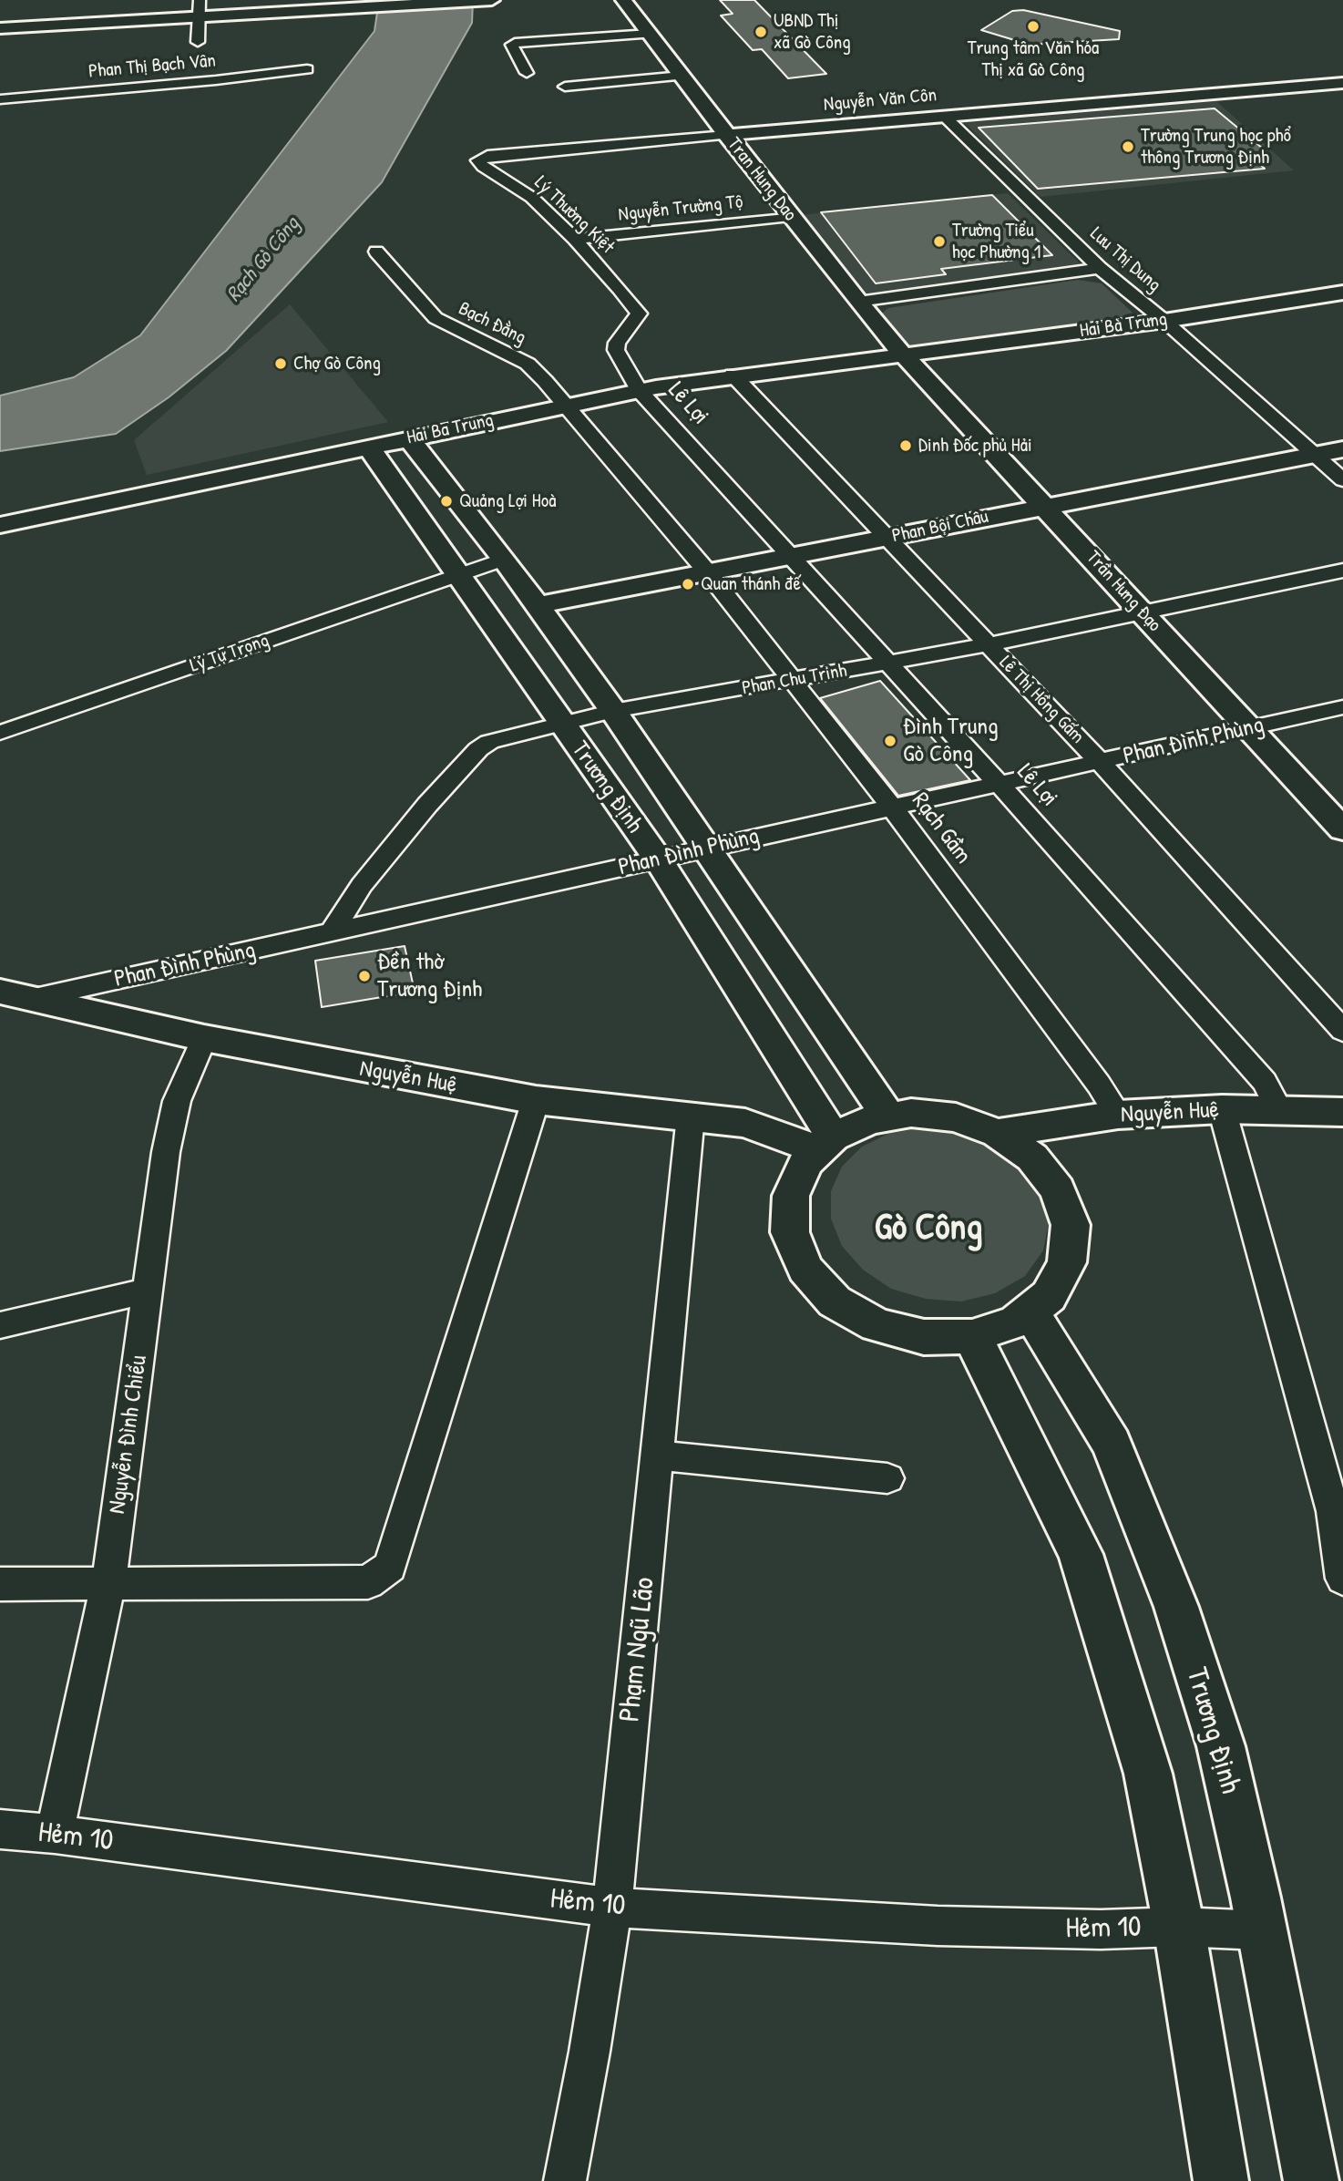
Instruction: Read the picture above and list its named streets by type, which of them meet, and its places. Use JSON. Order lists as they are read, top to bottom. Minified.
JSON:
{"streets":{"street":["Phan Thị Bạch Vân","Nguyễn Văn Côn","Tran Hung Dao","Nguyễn Trường Tộ","Lý Thường Kiệt","Lưu Thị Dung","Bạch Đằng","Hai Bà Trưng","Lê Lợi","Hai Ba Trung","Phan Bội Châu","Trần Hưng Đạo","Lý Tự Trọng","Phan Chu Trinh","Lê Thị Hồng Gấm","Phan Đình Phùng","Trương Định","Rạch Gầm","Nguyễn Huệ","Nguyễn Đình Chiểu","Phạm Ngũ Lão","Hẻm 10"]},"crossings":[["Nguyễn Văn Côn","Tran Hung Dao"],["Nguyễn Văn Côn","Lý Thường Kiệt"],["Nguyễn Văn Côn","Lưu Thị Dung"],["Tran Hung Dao","Nguyễn Trường Tộ"],["Tran Hung Dao","Lý Thường Kiệt"],["Tran Hung Dao","Hai Bà Trưng"],["Tran Hung Dao","Hai Ba Trung"],["Tran Hung Dao","Trần Hưng Đạo"],["Nguyễn Trường Tộ","Lý Thường Kiệt"],["Lý Thường Kiệt","Lê Lợi"],["Lý Thường Kiệt","Hai Ba Trung"],["Lưu Thị Dung","Hai Bà Trưng"],["Lưu Thị Dung","Phan Bội Châu"],["Bạch Đằng","Hai Ba Trung"],["Bạch Đằng","Rạch Gầm"],["Hai Bà Trưng","Hai Ba Trung"],["Hai Bà Trưng","Trần Hưng Đạo"],["Lê Lợi","Hai Ba Trung"],["Lê Lợi","Phan Bội Châu"],["Lê Lợi","Phan Chu Trinh"],["Lê Lợi","Phan Đình Phùng"],["Lê Lợi","Nguyễn Huệ"],["Hai Ba Trung","Trần Hưng Đạo"],["Hai Ba Trung","Lê Thị Hồng Gấm"],["Hai Ba Trung","Trương Định"],["Hai Ba Trung","Rạch Gầm"],["Phan Bội Châu","Trần Hưng Đạo"],["Phan Bội Châu","Lê Thị Hồng Gấm"],["Phan Bội Châu","Trương Định"],["Phan Bội Châu","Rạch Gầm"],["Trần Hưng Đạo","Phan Chu Trinh"],["Trần Hưng Đạo","Phan Đình Phùng"],["Lý Tự Trọng","Trương Định"],["Phan Chu Trinh","Lê Thị Hồng Gấm"],["Phan Chu Trinh","Phan Đình Phùng"],["Phan Chu Trinh","Trương Định"],["Phan Chu Trinh","Rạch Gầm"],["Lê Thị Hồng Gấm","Phan Đình Phùng"],["Phan Đình Phùng","Trương Định"],["Phan Đình Phùng","Rạch Gầm"],["Phan Đình Phùng","Nguyễn Huệ"],["Trương Định","Nguyễn Huệ"],["Trương Định","Hẻm 10"],["Rạch Gầm","Nguyễn Huệ"],["Nguyễn Huệ","Nguyễn Đình Chiểu"],["Nguyễn Huệ","Phạm Ngũ Lão"],["Nguyễn Đình Chiểu","Hẻm 10"],["Phạm Ngũ Lão","Hẻm 10"]],"districts":["Gò Công"],"water":["Rạch Gò Công"],"places":["Trung tâm Văn hóa Thị xã Gò Công","UBND Thị xã Gò Công","Trường Trung học phổ thông Trương Định","Trường Tiểu học Phường 1","Chợ Gò Công","Dinh Đốc phủ Hải","Quảng Lợi Hoà","Quan thánh đế","Đình Trung Gò Công","Đền thờ Trương Định"]}
